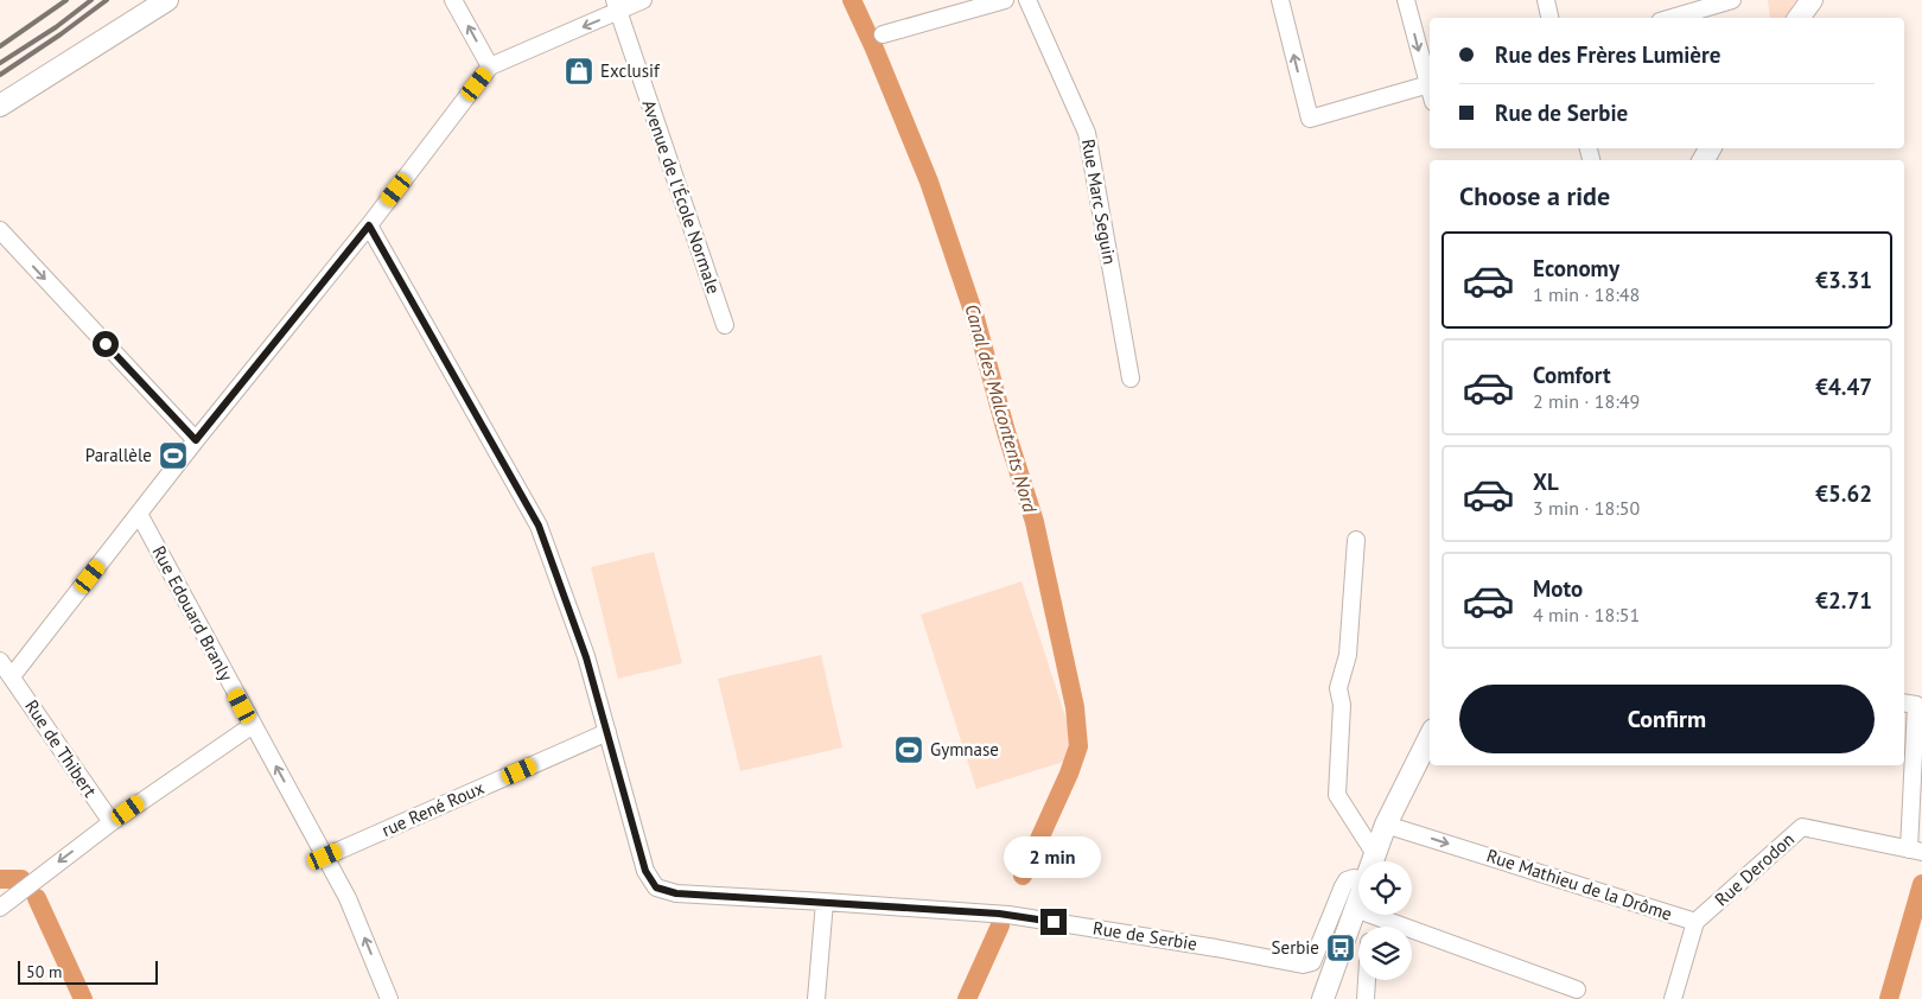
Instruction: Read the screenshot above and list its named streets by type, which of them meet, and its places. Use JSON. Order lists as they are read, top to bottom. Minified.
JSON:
{"streets":{"street":["Avenue de l'École Normale","Rue Marc Seguin","Rue Edouard Branly","Rue de Thibert","rue René Roux","Rue Derodon","Rue Mathieu de la Drôme","Rue de Serbie"]},"crossings":[["Rue Edouard Branly","rue René Roux"],["rue René Roux","Rue de Serbie"],["Rue Derodon","Rue Mathieu de la Drôme"]],"one_way":["Rue Edouard Branly"],"water":["Canal des Malcontents Nord"],"places":{"shop":["Exclusif"],"sports":["Parallèle","Gymnase"],"bus stop":["Serbie"]},"scale_bar":"50 m","page":{"banner":["Rue des Frères Lumière","Rue de Serbie"],"heading":"Choose a ride","list":[{"name":"Economy","note":"1 min · 18:48","value":"€3.31"},{"name":"Comfort","note":"2 min · 18:49","value":"€4.47"},{"name":"XL","note":"3 min · 18:50","value":"€5.62"},{"name":"Moto","note":"4 min · 18:51","value":"€2.71"}],"buttons":"Confirm","bubble":"2 min","scale":"50 m"}}
